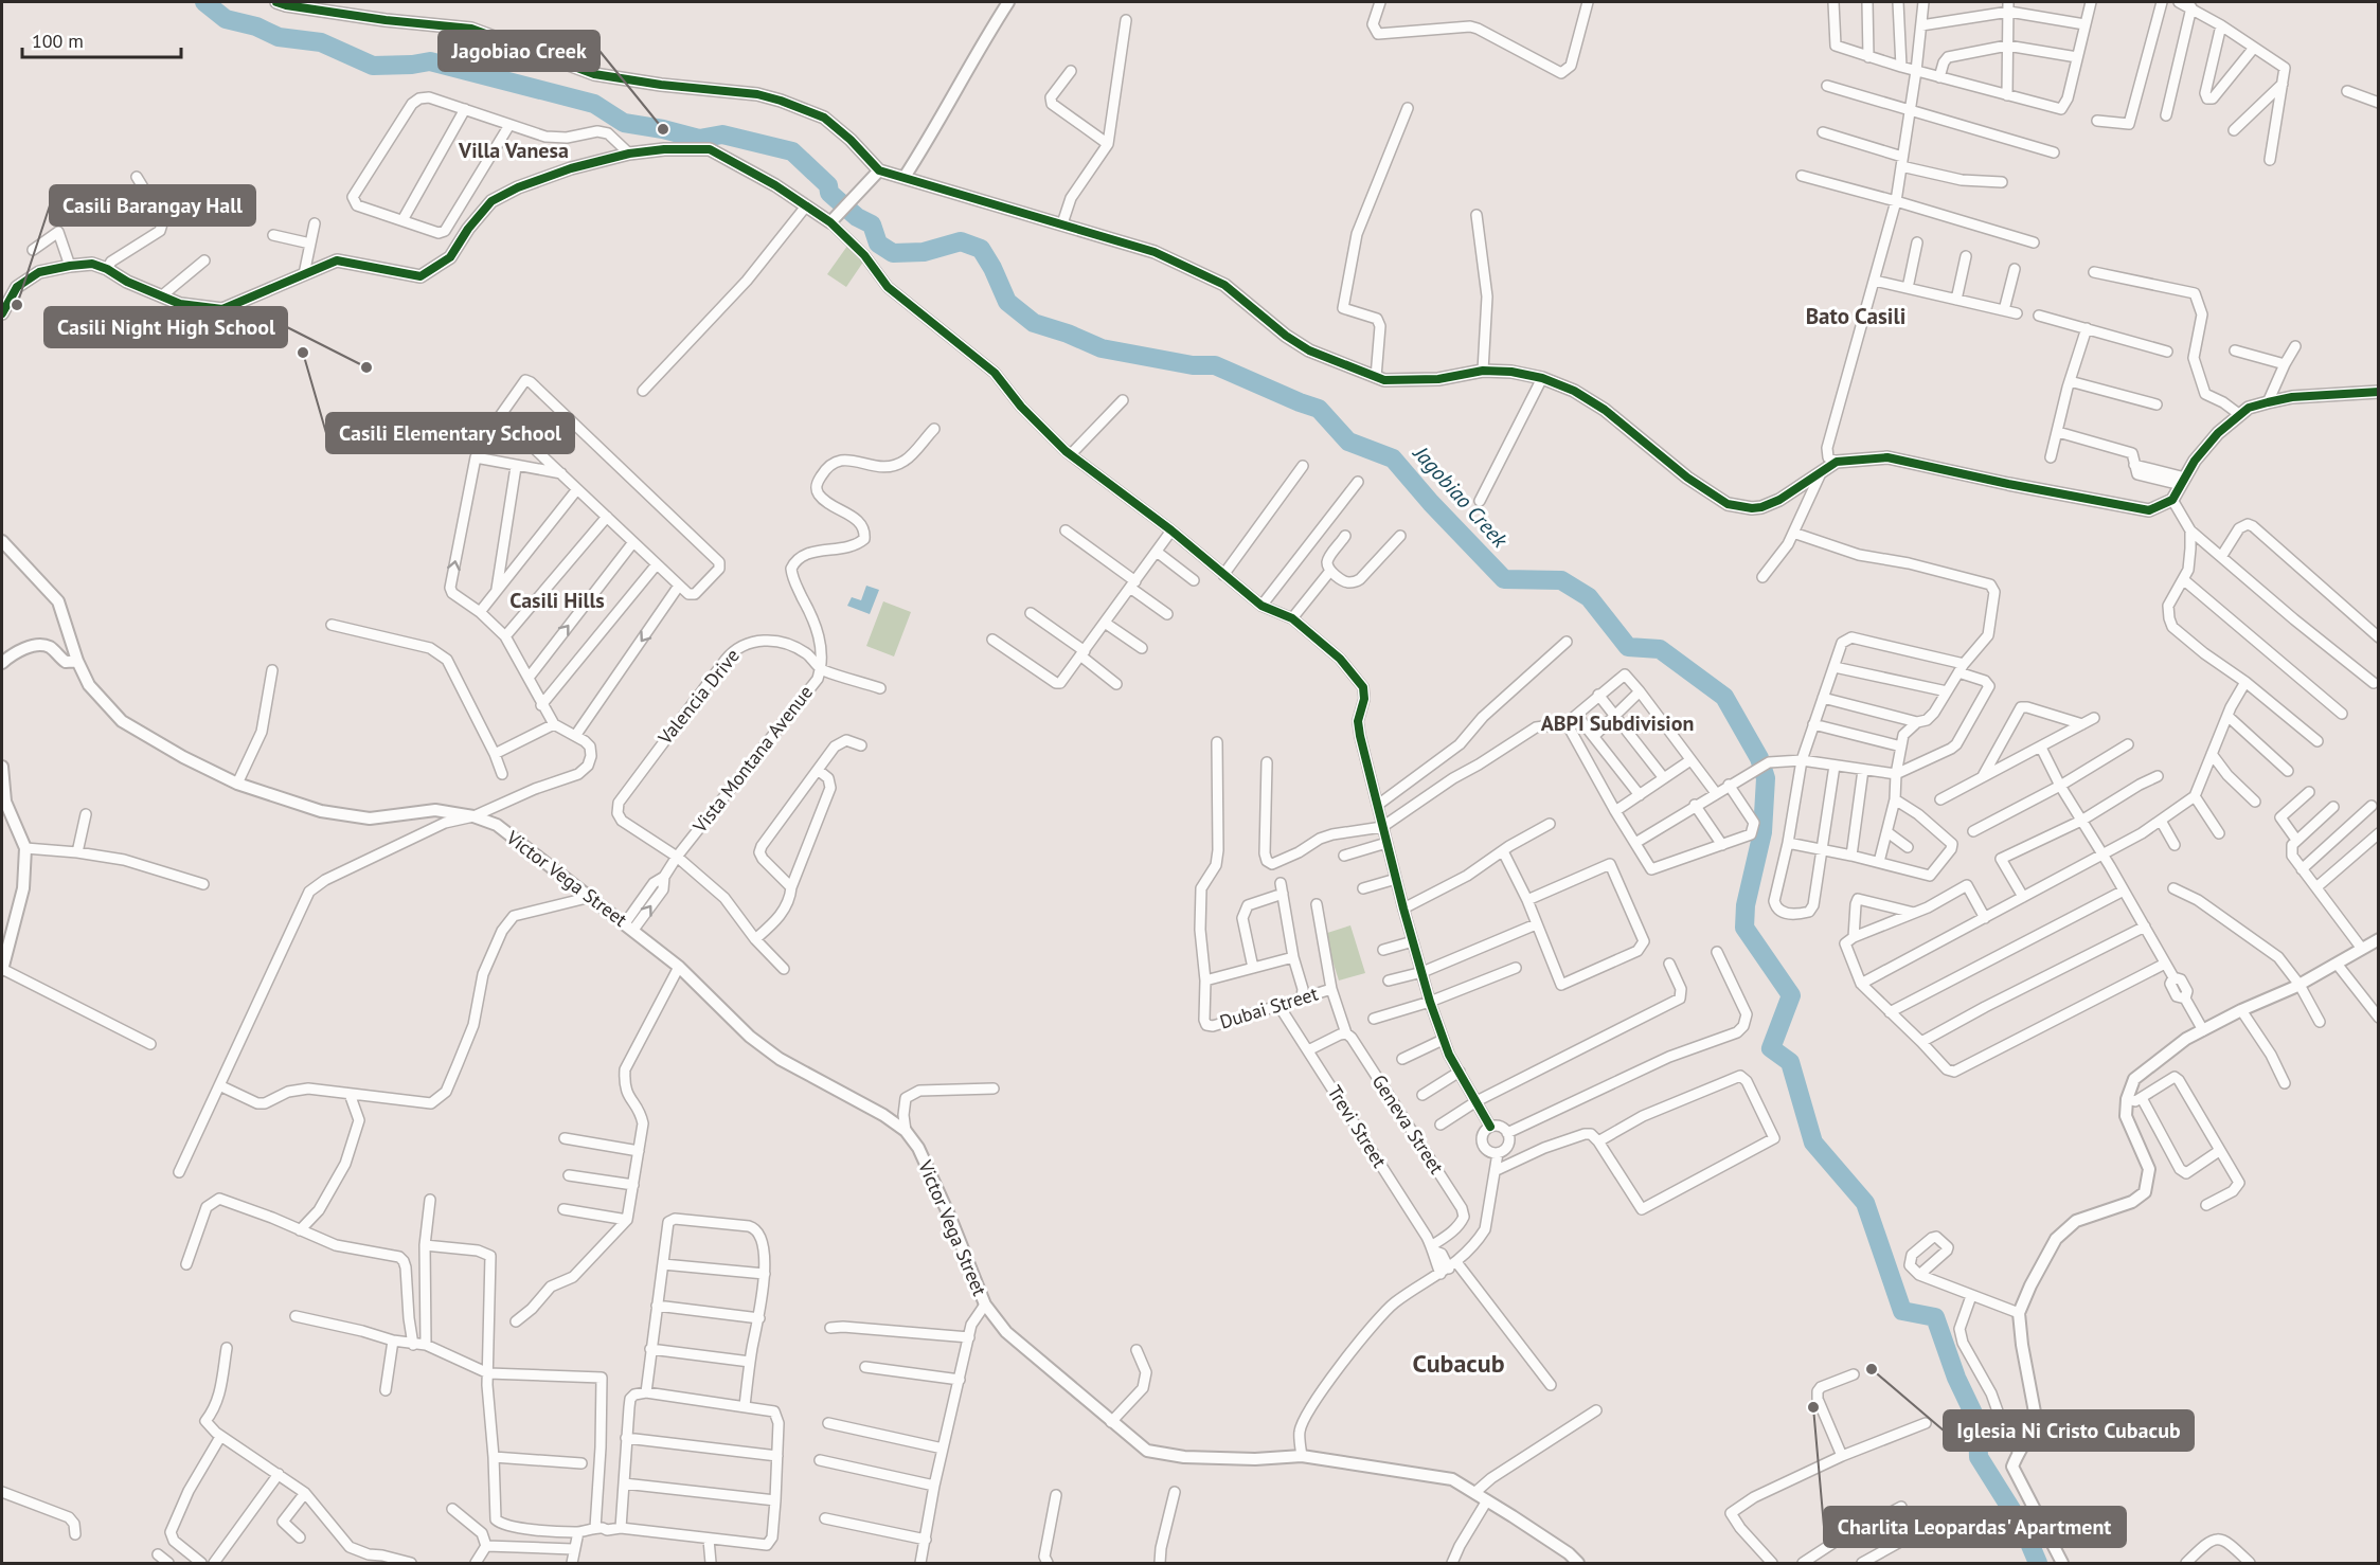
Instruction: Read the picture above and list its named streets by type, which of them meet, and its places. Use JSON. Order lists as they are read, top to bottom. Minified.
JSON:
{"streets":{"street":["Valencia Drive","Vista Montana Avenue","Victor Vega Street","Dubai Street","Geneva Street","Trevi Street"]},"crossings":[["Valencia Drive","Vista Montana Avenue"],["Vista Montana Avenue","Victor Vega Street"],["Dubai Street","Geneva Street"],["Dubai Street","Trevi Street"],["Geneva Street","Trevi Street"]],"districts":["Villa Vanesa","Bato Casili","Casili Hills","ABPI Subdivision","Cubacub"],"water":["Jagobiao Creek"],"places":["Jagobiao Creek","Casili Barangay Hall","Casili Elementary School","Casili Night High School","Iglesia Ni Cristo Cubacub","Charlita Leopardas' Apartment"],"scale_bar":"100 m"}
